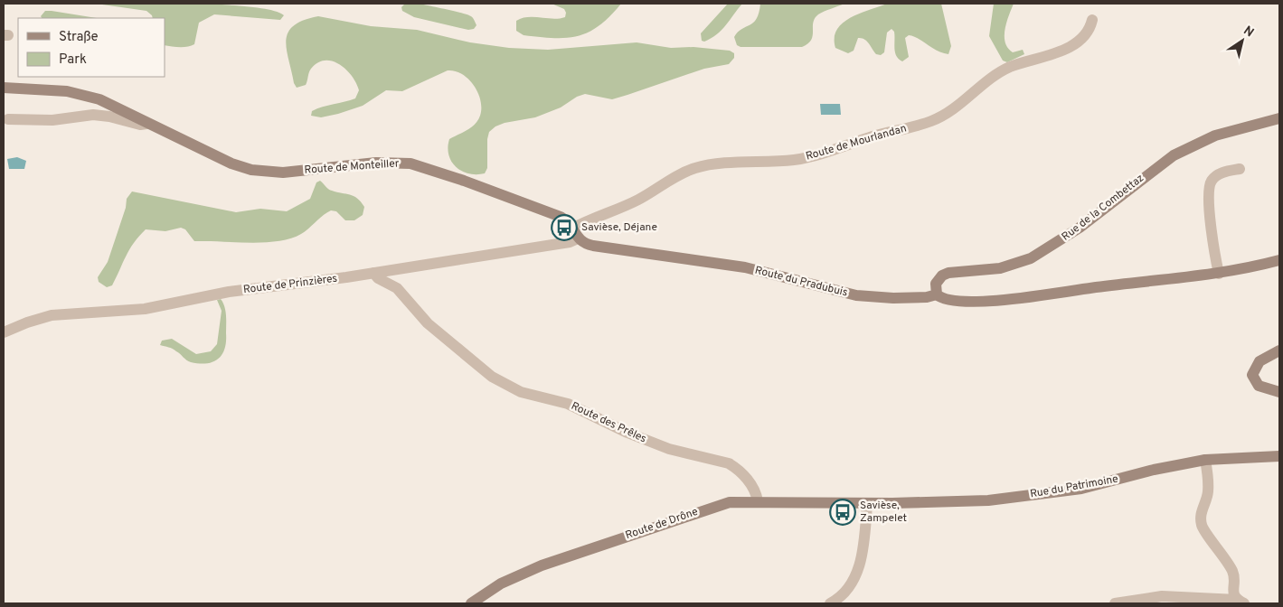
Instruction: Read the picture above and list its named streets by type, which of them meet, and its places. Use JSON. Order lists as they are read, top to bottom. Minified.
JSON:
{"streets":{"street":["Route de Mourlandan","Route de Monteiller","Rue de la Combettaz","Route du Pradubuis","Route de Prinzières","Route des Prêles","Rue du Patrimoine","Route de Drône"]},"crossings":[["Route de Mourlandan","Route de Monteiller"],["Route de Mourlandan","Route du Pradubuis"],["Route de Mourlandan","Route de Prinzières"],["Route de Monteiller","Route du Pradubuis"],["Route de Monteiller","Route de Prinzières"],["Rue de la Combettaz","Route du Pradubuis"],["Route du Pradubuis","Route de Prinzières"],["Route de Prinzières","Route des Prêles"],["Route des Prêles","Route de Drône"],["Rue du Patrimoine","Route de Drône"]],"places":{"bus stop":["Savièse, Déjane","Savièse, Zampelet"]},"legend":["Straße","Park"],"north":"top right"}
